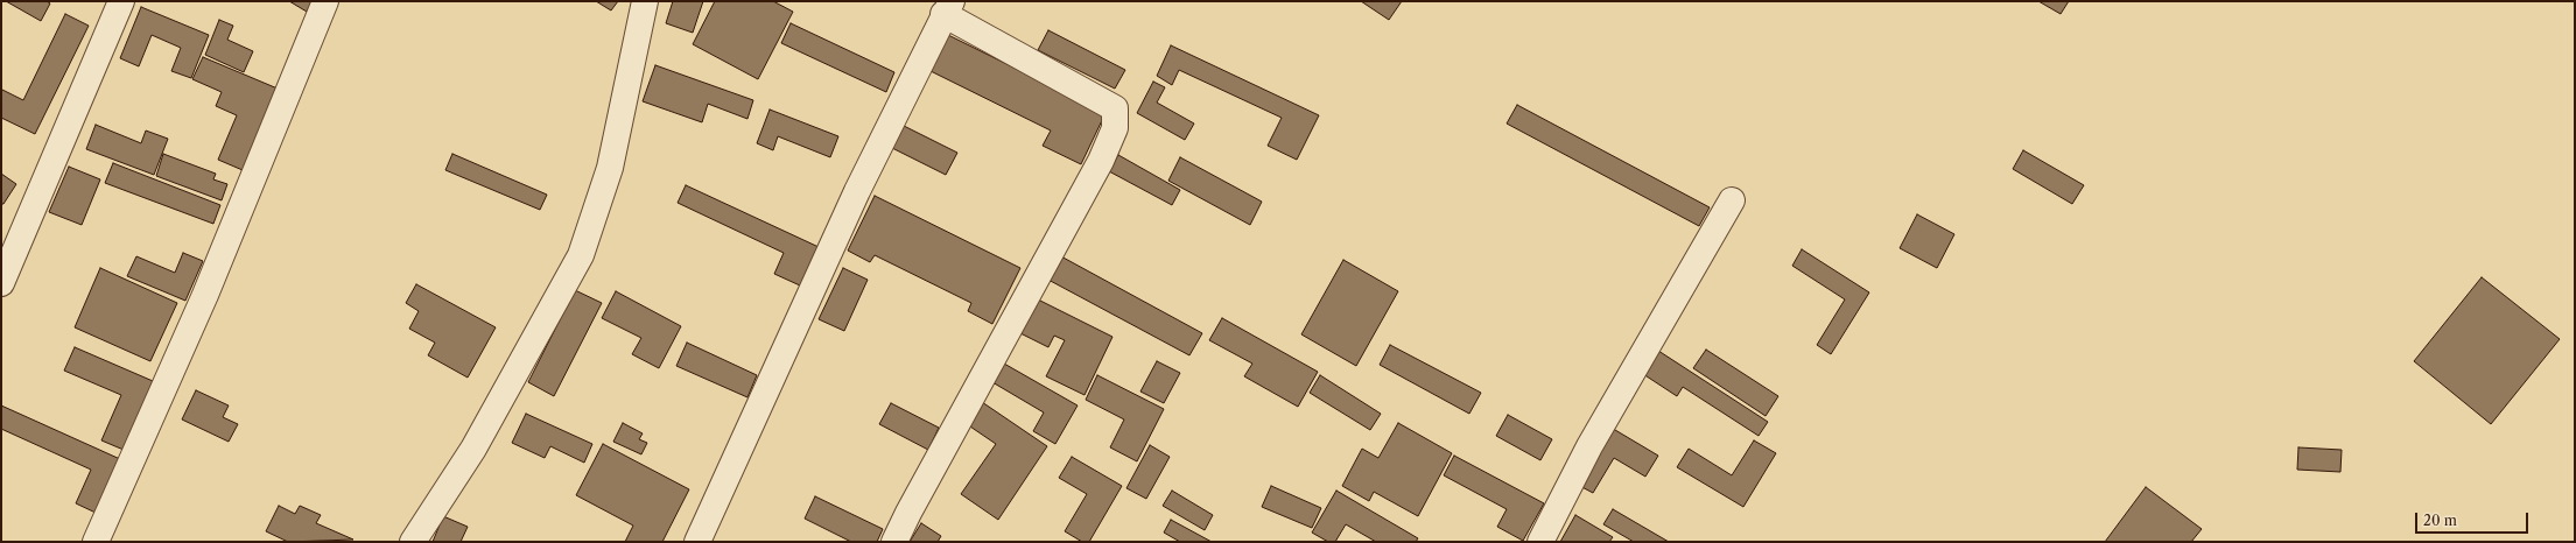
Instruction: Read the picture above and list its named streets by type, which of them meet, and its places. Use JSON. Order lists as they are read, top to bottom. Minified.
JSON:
{"scale_bar":"20 m"}
